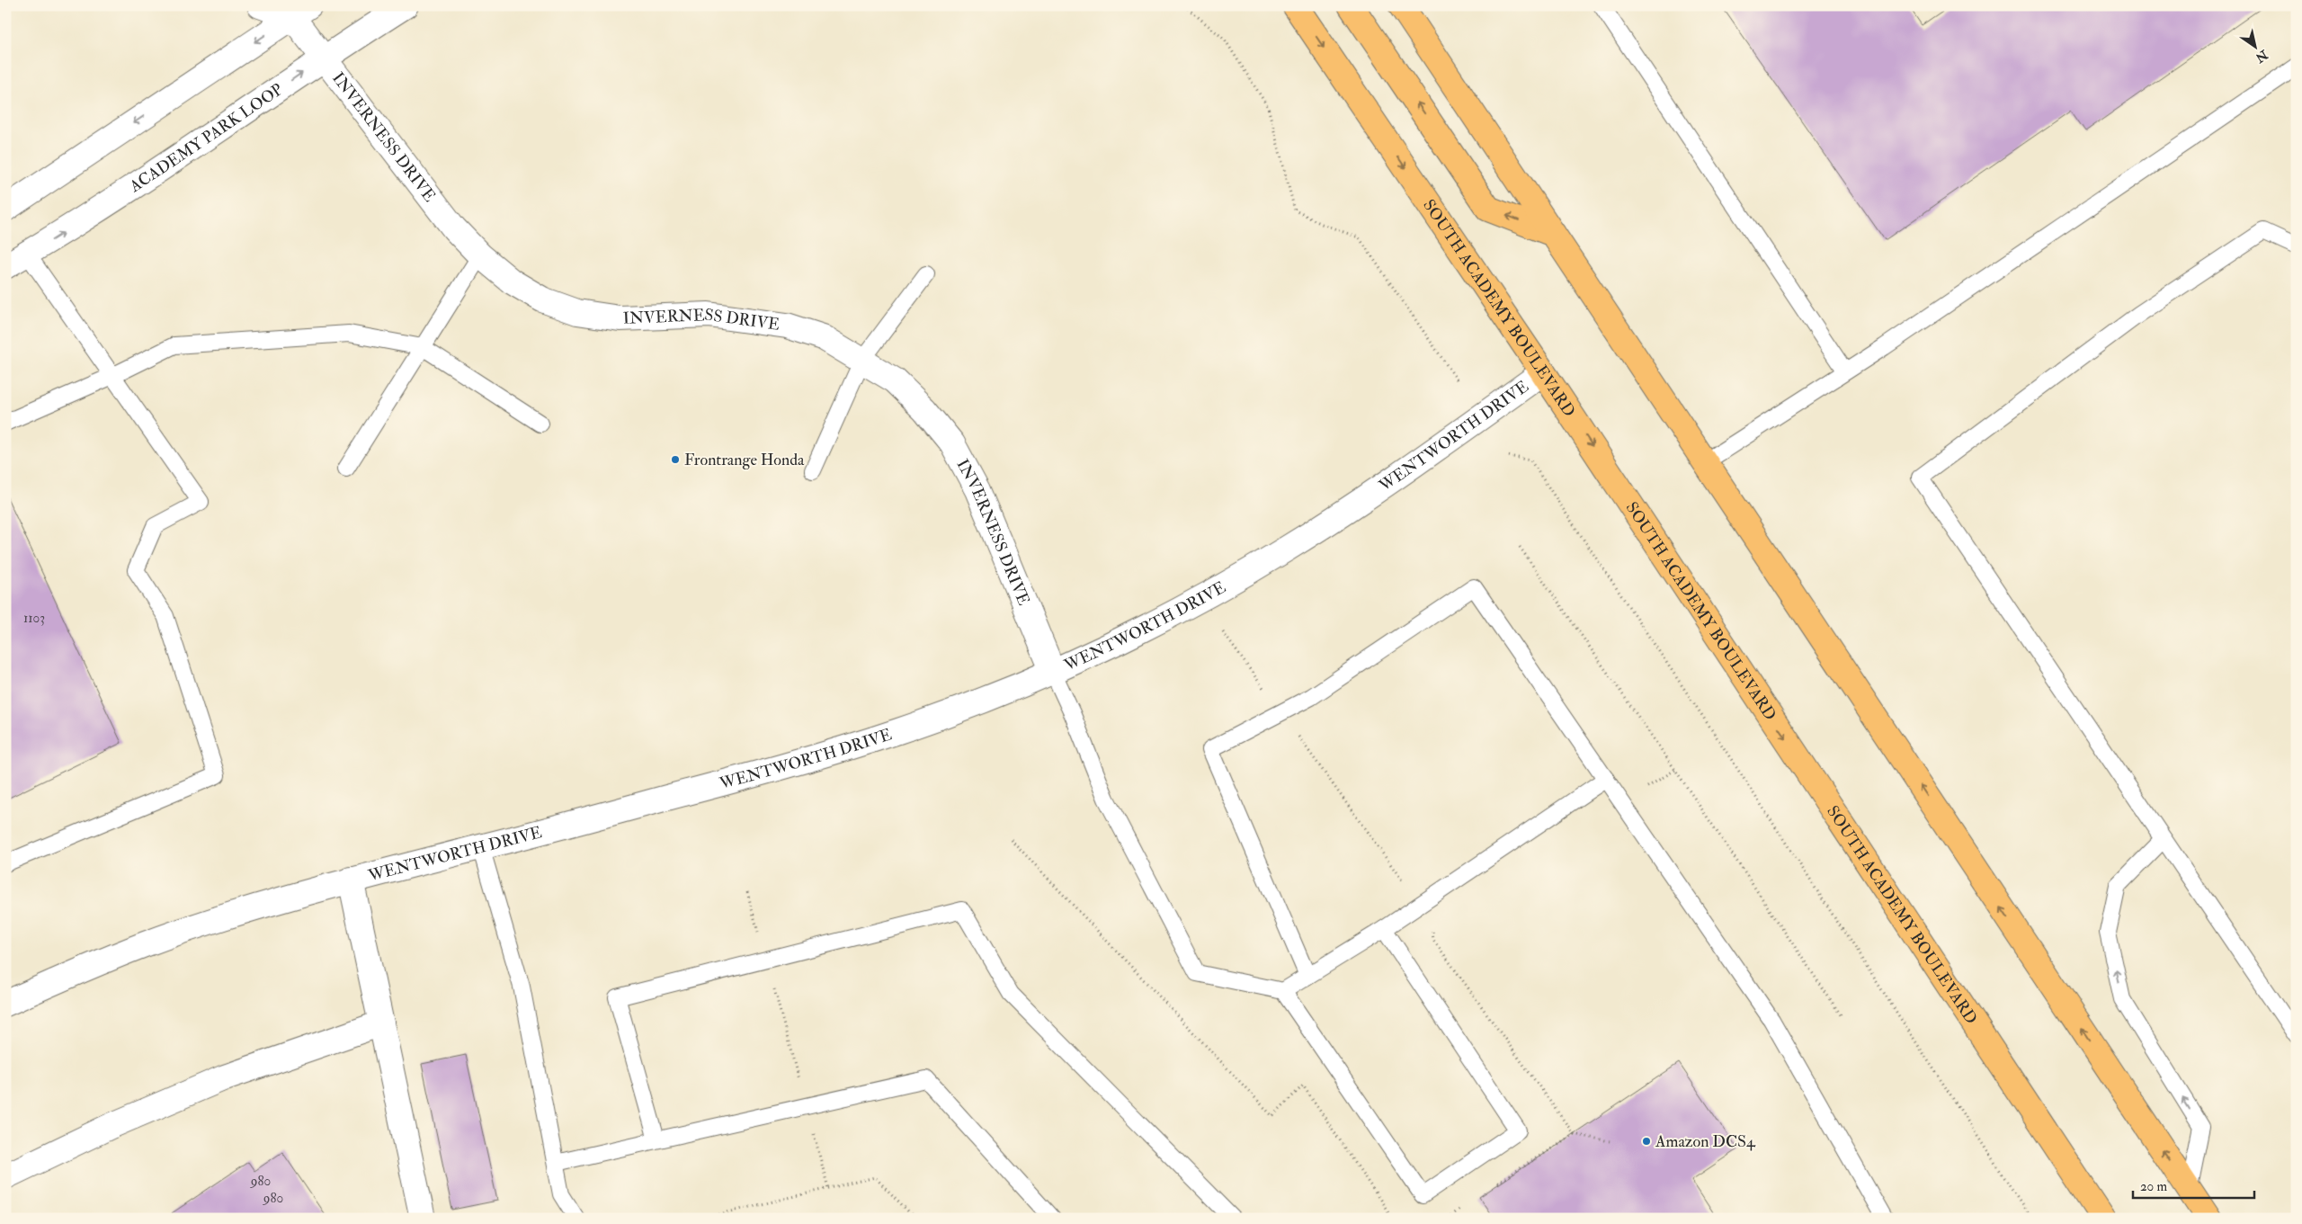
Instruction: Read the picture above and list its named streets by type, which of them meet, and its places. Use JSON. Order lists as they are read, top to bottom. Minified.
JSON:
{"streets":{"highway":["SOUTH ACADEMY BOULEVARD"],"street":["INVERNESS DRIVE","ACADEMY PARK LOOP","WENTWORTH DRIVE"]},"crossings":[["INVERNESS DRIVE","ACADEMY PARK LOOP"],["INVERNESS DRIVE","WENTWORTH DRIVE"],["SOUTH ACADEMY BOULEVARD","WENTWORTH DRIVE"]],"places":["Frontrange Honda","Amazon DCS4"],"house_numbers":["1103","980","980"],"scale_bar":"20 m","north":"bottom right"}
